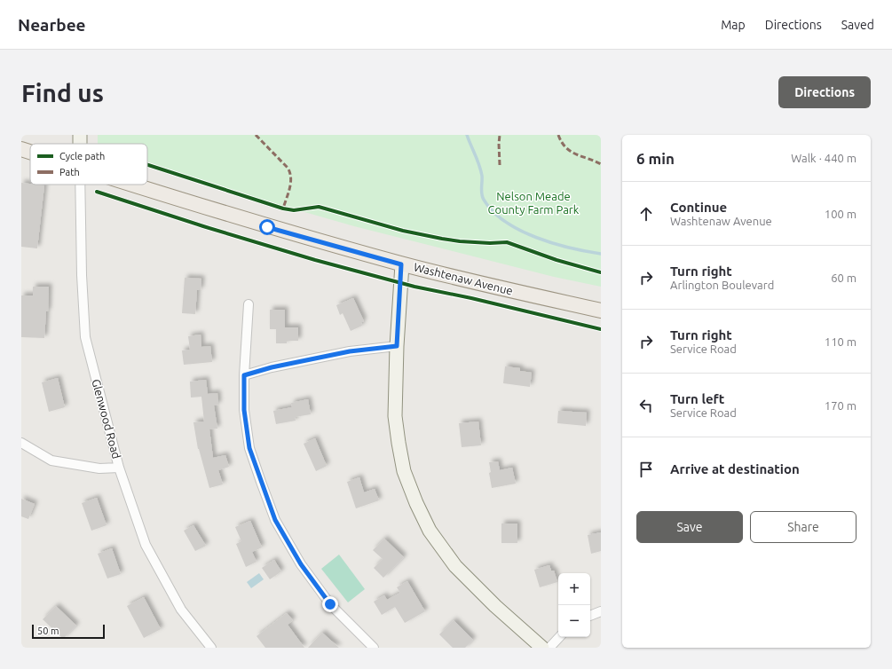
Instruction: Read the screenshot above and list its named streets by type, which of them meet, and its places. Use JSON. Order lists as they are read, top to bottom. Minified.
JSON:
{"streets":{"main road":["Washtenaw Avenue"],"street":["Glenwood Road"]},"parks":["Nelson Meade County Farm Park"],"legend":["Cycle path","Path"],"scale_bar":"50 m","page":{"header":"Nearbee","nav":["Map","Directions","Saved"],"buttons":["Directions",["Save","Share"]],"title":"Find us","heading":["6 min","Walk · 440 m"],"list":[["Continue","Washtenaw Avenue","100 m"],["Turn right","Arlington Boulevard","60 m"],["Turn right","Service Road","110 m"],["Turn left","Service Road","170 m"],"Arrive at destination"],"map_buttons":["+","−"],"scale":"50 m"}}
